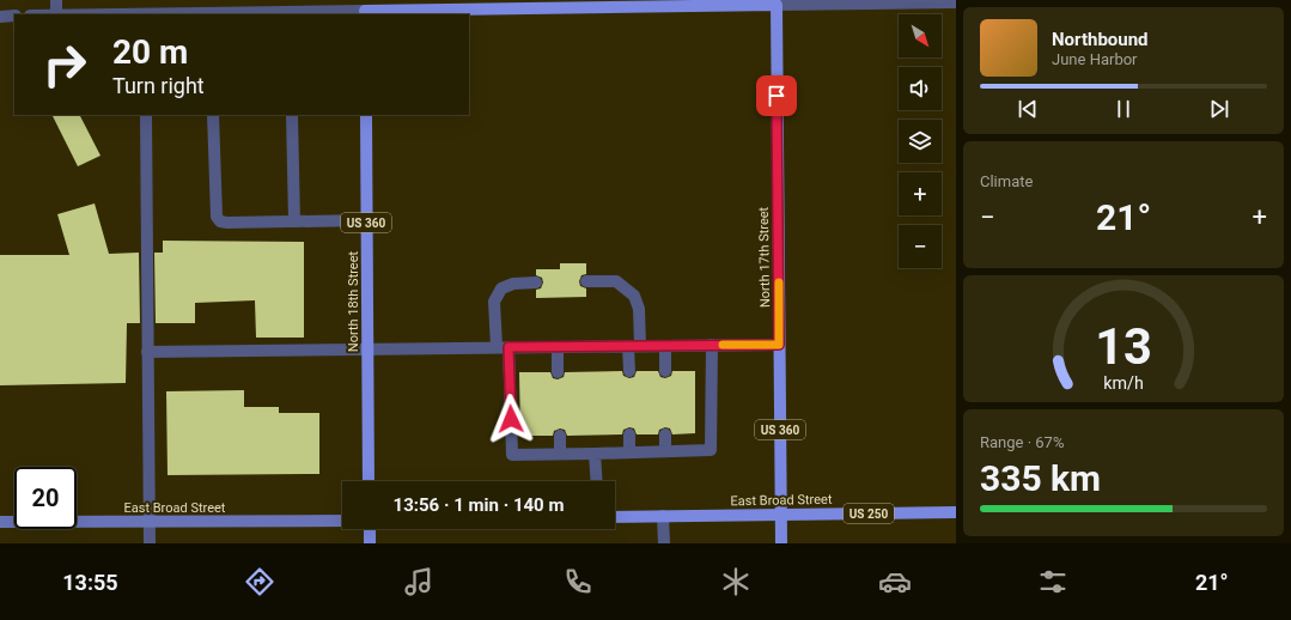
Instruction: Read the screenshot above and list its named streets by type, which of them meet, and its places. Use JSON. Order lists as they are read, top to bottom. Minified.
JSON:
{"streets":{"main road":["US 360","North 17th Street","North 18th Street","East Broad Street","US 250"]},"crossings":[["US 360","North 17th Street"],["US 360","East Broad Street"],["North 17th Street","East Broad Street"]],"north":"bottom right","page":{"map_buttons":["+","−"],"turn":["20 m","Turn right"],"song":["Northbound","June Harbor"],"tile":["Climate",["Range · 67%","335 km"]],"heat":["−","21°","+"],"limit":"20","trip":"13:56 · 1 min · 140 m","tabs":["13:55","21°"],"gauge":["13","km/h"]}}
